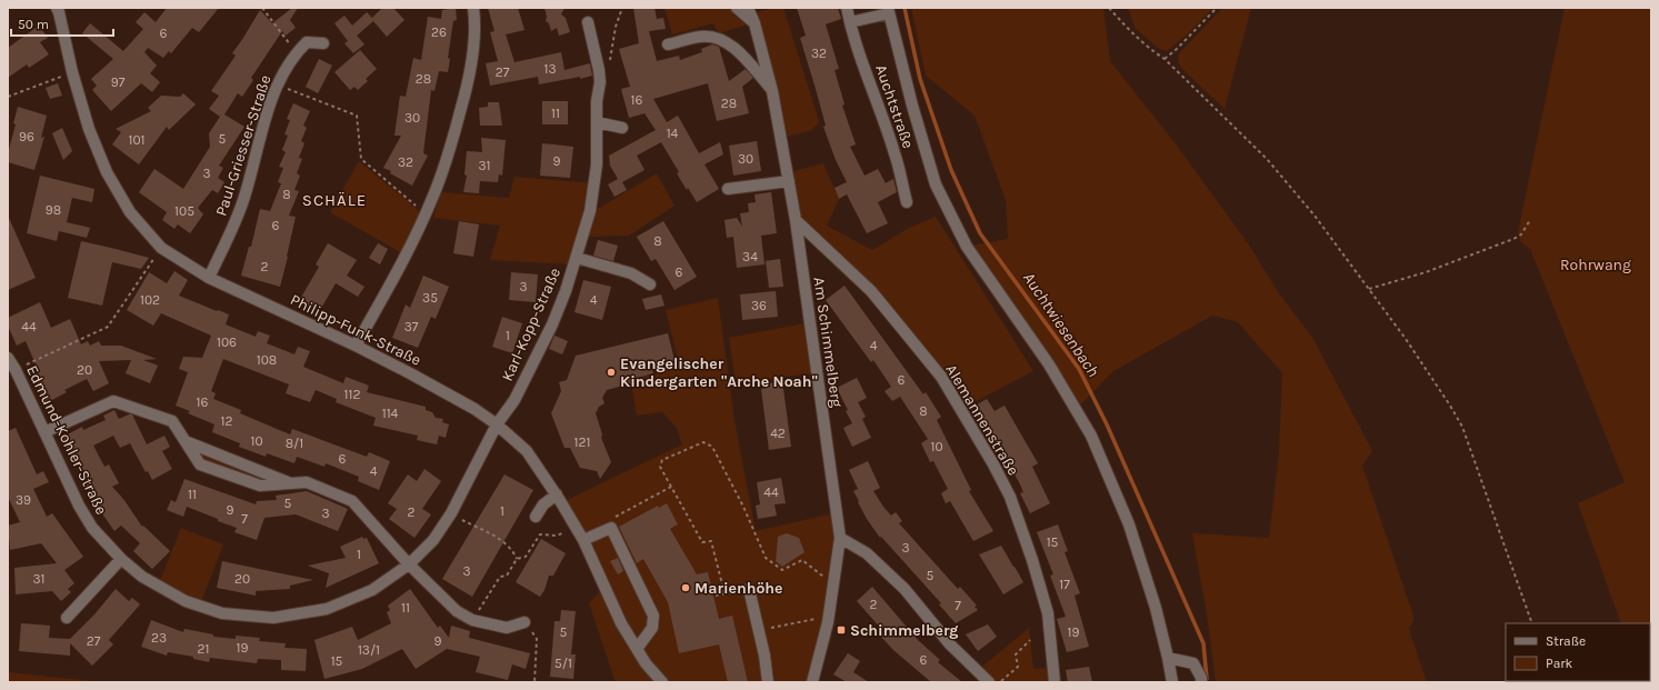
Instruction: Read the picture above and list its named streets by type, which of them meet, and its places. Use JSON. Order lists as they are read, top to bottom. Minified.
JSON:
{"streets":{"street":["Auchtstraße","Paul-Griesser-Straße","Karl-Kopp-Straße","Philipp-Funk-Straße","Am Schimmelberg","Alemannenstraße","Edmund-Kohler-Straße"]},"crossings":[["Paul-Griesser-Straße","Philipp-Funk-Straße"],["Karl-Kopp-Straße","Philipp-Funk-Straße"],["Karl-Kopp-Straße","Edmund-Kohler-Straße"],["Philipp-Funk-Straße","Edmund-Kohler-Straße"],["Am Schimmelberg","Alemannenstraße"]],"districts":["SCHÄLE"],"water":["Auchtwiesenbach"],"parks":["Rohrwang"],"places":{"other":["Evangelischer Kindergarten \"Arche Noah\"","Marienhöhe"],"transit":["Schimmelberg"]},"house_numbers":["26","6","32","13","27","28","97","16","28","11","30","14","96","5","101","30","9","32","31","3","8","98","105","6","8","34","2","6","3","35","102","4","36","44","37","1","106","4","108","20","6","112","16","8","114","12","42","10","121","8/1","10","6","4","44","11","39","5","9","1","2","3","7","15","3","1","3","5","31","20","17","2","7","11","5","19","23","27","9","19","21","13/1","6","15","5/1"],"legend":["Straße","Park"],"scale_bar":"50 m"}
